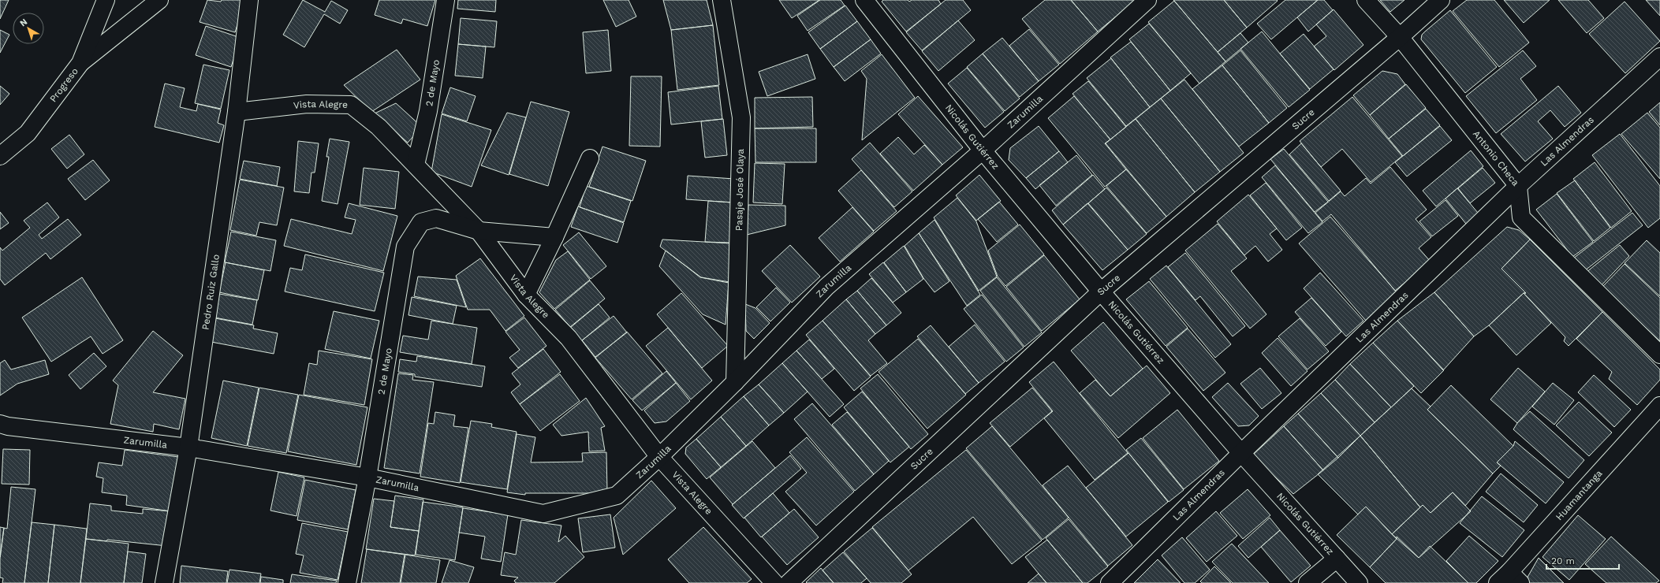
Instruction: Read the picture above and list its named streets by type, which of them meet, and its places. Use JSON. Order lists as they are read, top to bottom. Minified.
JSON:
{"streets":{"street":["2 de Mayo","Progreso","Vista Alegre","Zarumilla","Sucre","Nicolás Gutiérrez","Las Almendras","Antonio Checa","Pasaje José Olaya","Pedro Ruiz Gallo","Huamantanga"]},"crossings":[["2 de Mayo","Vista Alegre"],["2 de Mayo","Zarumilla"],["Vista Alegre","Zarumilla"],["Vista Alegre","Pedro Ruiz Gallo"],["Zarumilla","Nicolás Gutiérrez"],["Zarumilla","Pasaje José Olaya"],["Zarumilla","Pedro Ruiz Gallo"],["Sucre","Nicolás Gutiérrez"],["Sucre","Antonio Checa"],["Nicolás Gutiérrez","Las Almendras"],["Las Almendras","Antonio Checa"]],"scale_bar":"20 m","north":"top left"}
